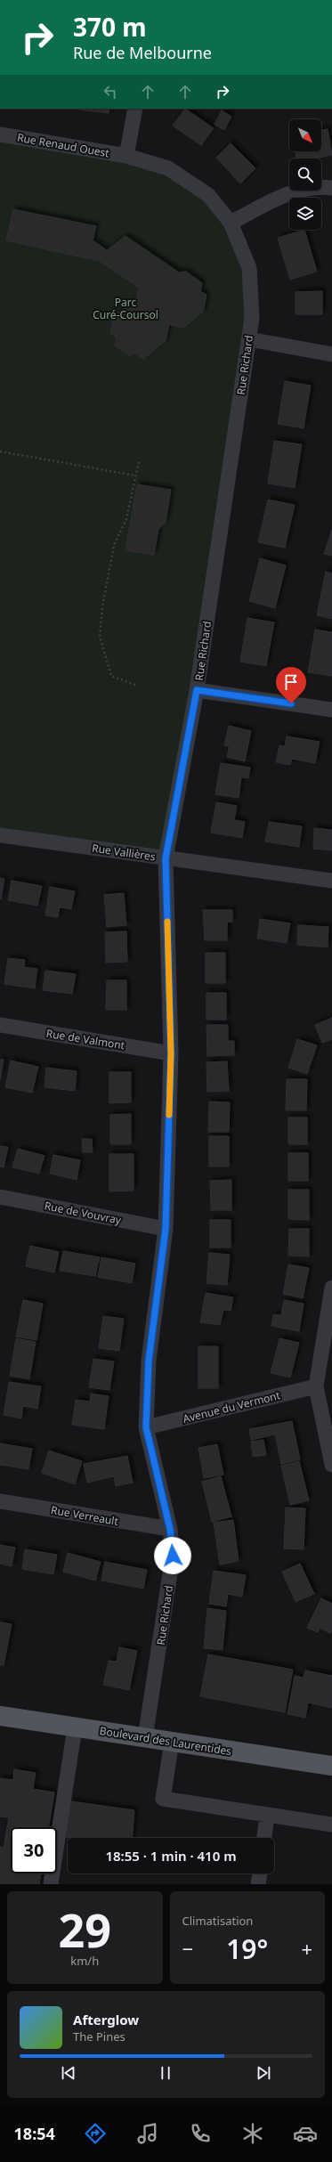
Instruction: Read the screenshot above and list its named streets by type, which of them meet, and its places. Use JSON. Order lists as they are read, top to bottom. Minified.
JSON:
{"streets":{"main road":["Boulevard des Laurentides"],"street":["Rue Renaud Ouest","Rue Richard","Rue Vallières","Rue de Valmont","Rue de Vouvray","Avenue du Vermont","Rue Verreault"]},"crossings":[["Rue Renaud Ouest","Rue Richard"],["Rue Richard","Rue Vallières"],["Rue Richard","Rue de Valmont"],["Rue Richard","Rue de Vouvray"],["Rue Richard","Avenue du Vermont"],["Rue Richard","Rue Verreault"],["Rue Richard","Boulevard des Laurentides"]],"parks":["Parc Curé-Coursol"],"north":"bottom right","page":{"turn":["370 m","Rue de Melbourne"],"limit":"30","trip":"18:55 · 1 min · 410 m","tile":[["29","km/h"],"Climatisation"],"heat":["−","19°","+"],"song":["Afterglow","The Pines"],"tabs":"18:54"}}
